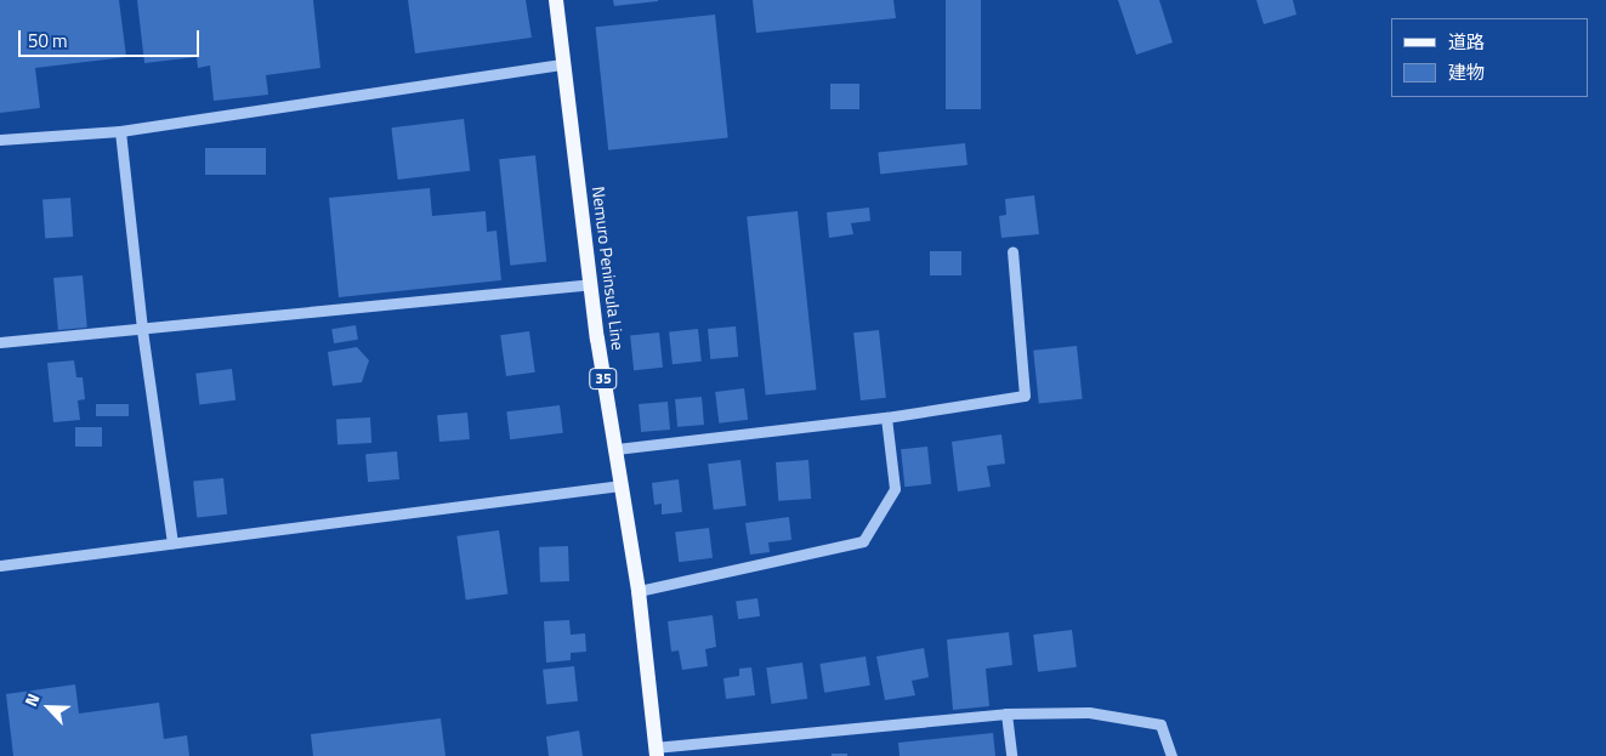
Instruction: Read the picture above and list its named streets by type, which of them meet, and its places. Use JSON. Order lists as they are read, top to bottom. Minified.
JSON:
{"streets":{"main road":["Nemuro Peninsula Line","35"]},"legend":["道路","建物"],"scale_bar":"50 m","north":"top left"}
